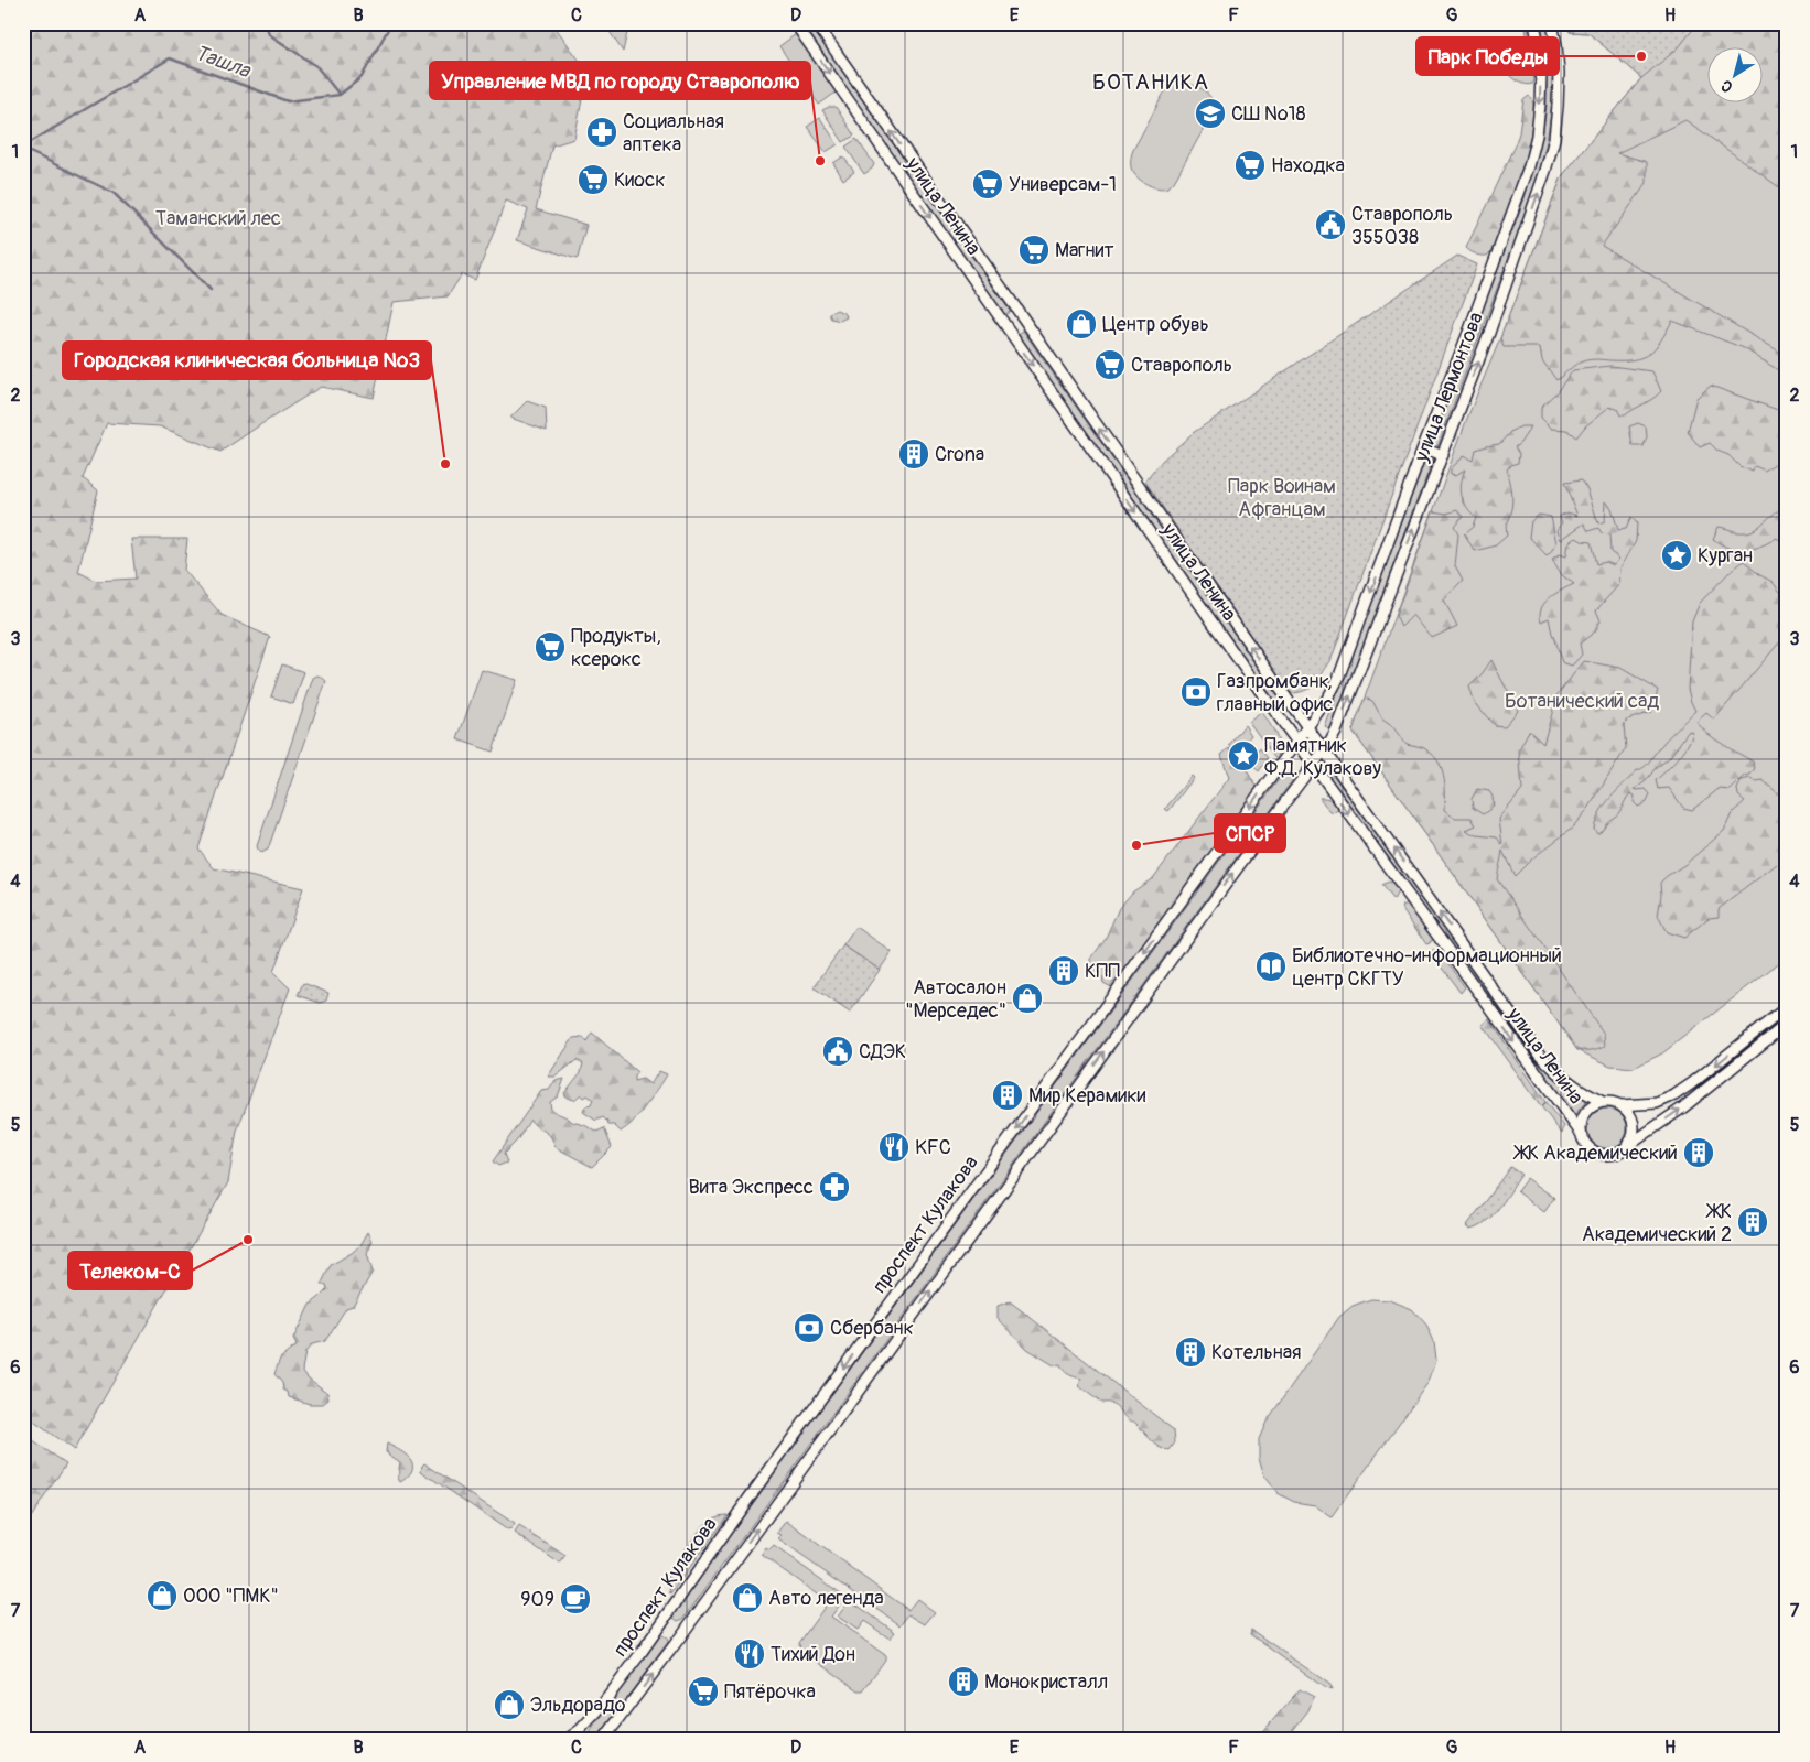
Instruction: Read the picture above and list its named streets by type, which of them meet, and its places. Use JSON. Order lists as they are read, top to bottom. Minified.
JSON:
{"streets":{"main road":["улица Ленина","улица Лермонтова","проспект Кулакова"]},"crossings":[["улица Ленина","улица Лермонтова"],["улица Ленина","проспект Кулакова"],["улица Лермонтова","проспект Кулакова"]],"districts":["БОТАНИКА"],"water":["Ташла"],"parks":["Таманский лес","Парк Воинам Афганцам","Ботанический сад"],"places":{"other":["Парк Победы","Управление МВД по городу Ставрополю","Городская клиническая больница №3","СПСР","Телеком-С"],"school or university":["СШ №18"],"pharmacy":["Социальная аптека","Вита Экспресс"],"supermarket":["Находка","Киоск","Универсам-1","Магнит","Ставрополь","Продукты, ксерокс","Пятёрочка"],"public building":["Ставрополь 355038","СДЭК"],"shop":["Центр обувь","Автосалон \"Мерседес\"","ООО \"ПМК\"","Авто легенда","Эльдорадо"],"building":["Crona","КПП","Мир Керамики","ЖК Академический","ЖК Академический 2","Котельная","Монокристалл"],"place":["Курган","Памятник Ф.Д. Кулакову"],"bank":["Газпромбанк, главный офис","Сбербанк"],"library":["Библиотечно-информационный центр СКГТУ"],"restaurant":["KFC","Тихий Дон"],"cafe":["909"]},"north":"bottom left","grid":{"columns":["A","B","C","D","E","F","G","H"],"rows":["1","2","3","4","5","6","7"]}}
